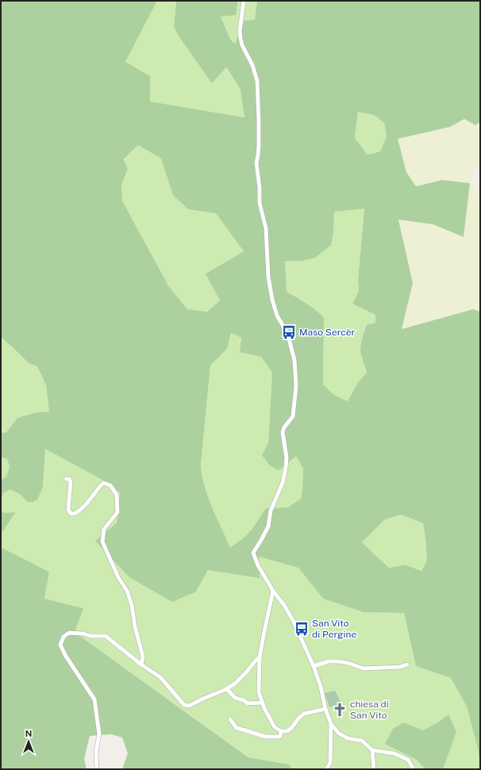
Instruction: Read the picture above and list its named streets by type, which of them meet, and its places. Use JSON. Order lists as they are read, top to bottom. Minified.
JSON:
{"places":{"bus stop":["Maso Sercèr","San Vito di Pergine"],"church":["chiesa di San Vito"]},"north":"top"}
